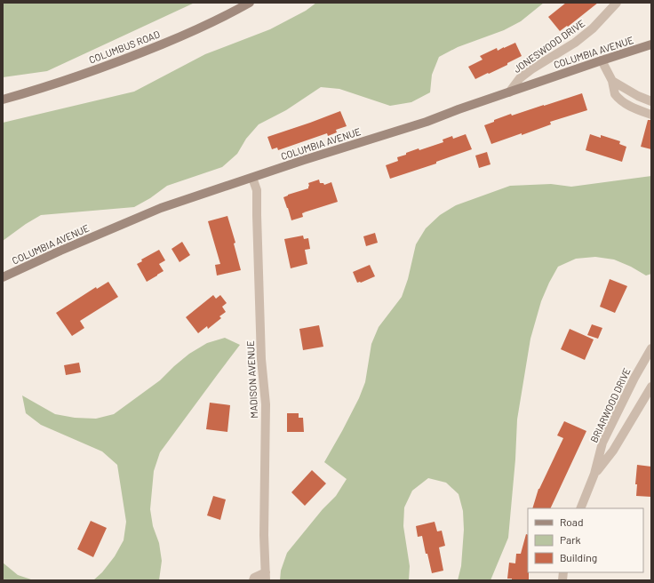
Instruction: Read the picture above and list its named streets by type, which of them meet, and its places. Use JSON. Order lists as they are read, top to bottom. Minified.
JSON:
{"streets":{"street":["JONESWOOD DRIVE","COLUMBUS ROAD","COLUMBIA AVENUE","MADISON AVENUE","BRIARWOOD DRIVE"]},"crossings":[["JONESWOOD DRIVE","COLUMBIA AVENUE"],["COLUMBIA AVENUE","MADISON AVENUE"]],"legend":["Road","Park","Building"]}
